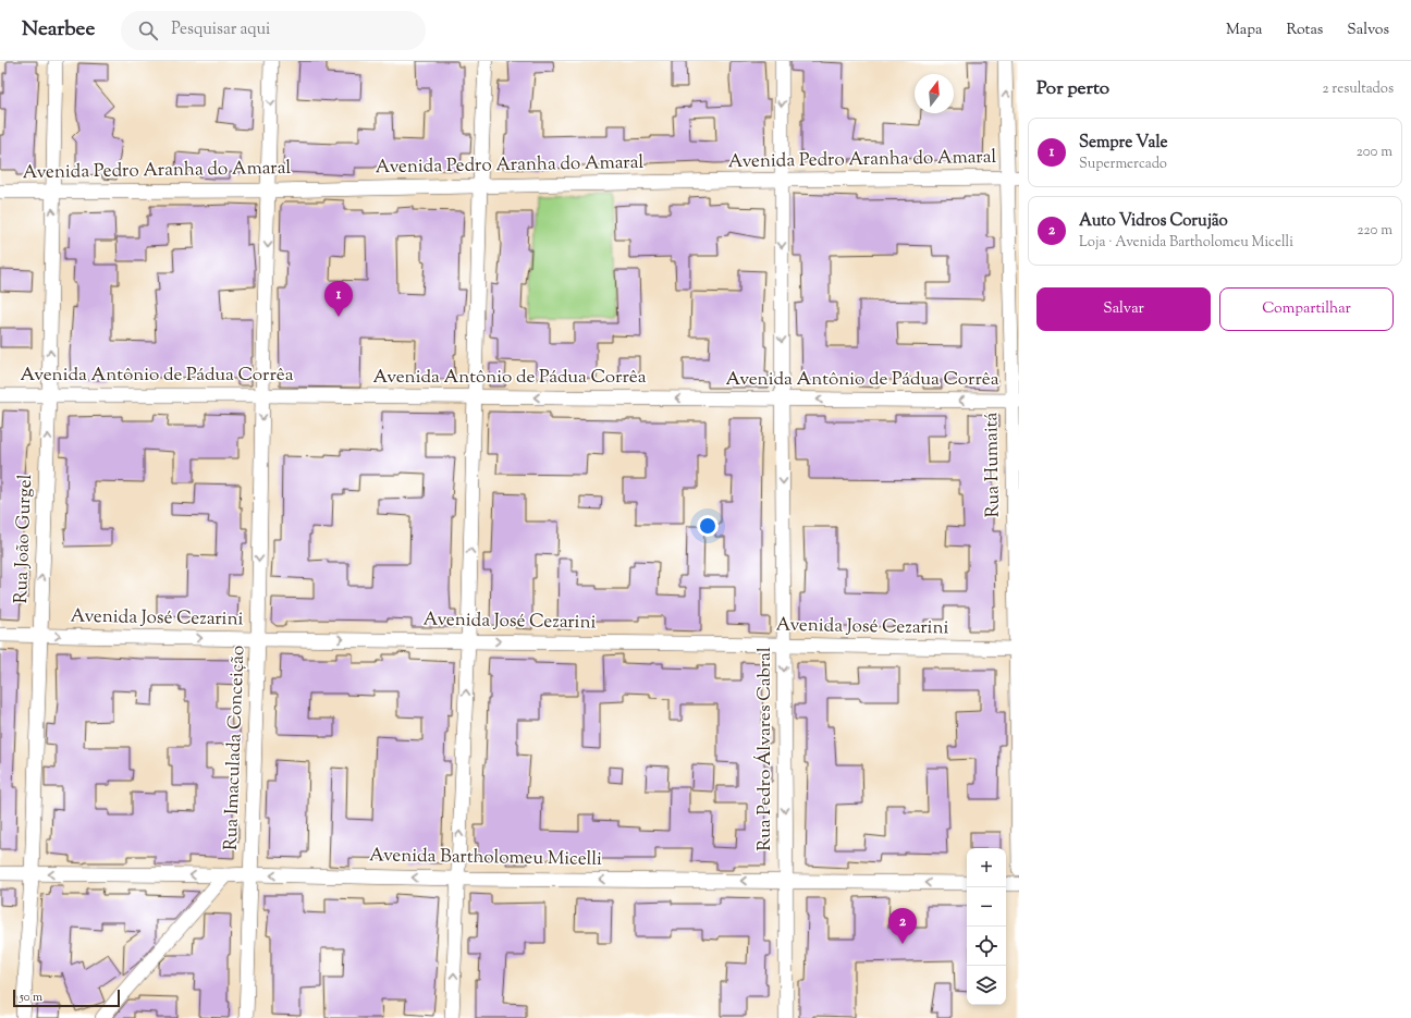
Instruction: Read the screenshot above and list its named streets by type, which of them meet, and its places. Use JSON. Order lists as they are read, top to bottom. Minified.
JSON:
{"streets":{"street":["Avenida Pedro Aranha do Amaral","Avenida Antônio de Pádua Corrêa","Rua Humaitá","Rua João Gurgel","Avenida José Cezarini","Rua Imaculada Conceição","Rua Pedro Álvares Cabral","Avenida Bartholomeu Micelli"]},"crossings":[["Avenida Pedro Aranha do Amaral","Rua Humaitá"],["Avenida Pedro Aranha do Amaral","Rua João Gurgel"],["Avenida Pedro Aranha do Amaral","Rua Imaculada Conceição"],["Avenida Pedro Aranha do Amaral","Rua Pedro Álvares Cabral"],["Avenida Antônio de Pádua Corrêa","Rua Humaitá"],["Avenida Antônio de Pádua Corrêa","Rua João Gurgel"],["Avenida Antônio de Pádua Corrêa","Rua Imaculada Conceição"],["Avenida Antônio de Pádua Corrêa","Rua Pedro Álvares Cabral"],["Rua Humaitá","Avenida José Cezarini"],["Rua João Gurgel","Avenida José Cezarini"],["Rua João Gurgel","Avenida Bartholomeu Micelli"],["Avenida José Cezarini","Rua Imaculada Conceição"],["Avenida José Cezarini","Rua Pedro Álvares Cabral"],["Rua Imaculada Conceição","Avenida Bartholomeu Micelli"],["Rua Pedro Álvares Cabral","Avenida Bartholomeu Micelli"]],"one_way":["Avenida Antônio de Pádua Corrêa","Rua João Gurgel","Avenida José Cezarini","Rua Imaculada Conceição","Rua Pedro Álvares Cabral","Avenida Bartholomeu Micelli"],"scale_bar":"50 m","north":"top","page":{"header":"Nearbee","search":"Pesquisar aqui","nav":["Mapa","Rotas","Salvos"],"heading":["Por perto","2 resultados"],"list":[{"mark":"1","name":"Sempre Vale","note":"Supermercado","value":"200 m"},{"mark":"2","name":"Auto Vidros Corujão","note":"Loja · Avenida Bartholomeu Micelli","value":"220 m"}],"buttons":["Salvar","Compartilhar"],"pins":["1","2"],"map_buttons":["+","−"],"scale":"50 m"}}
